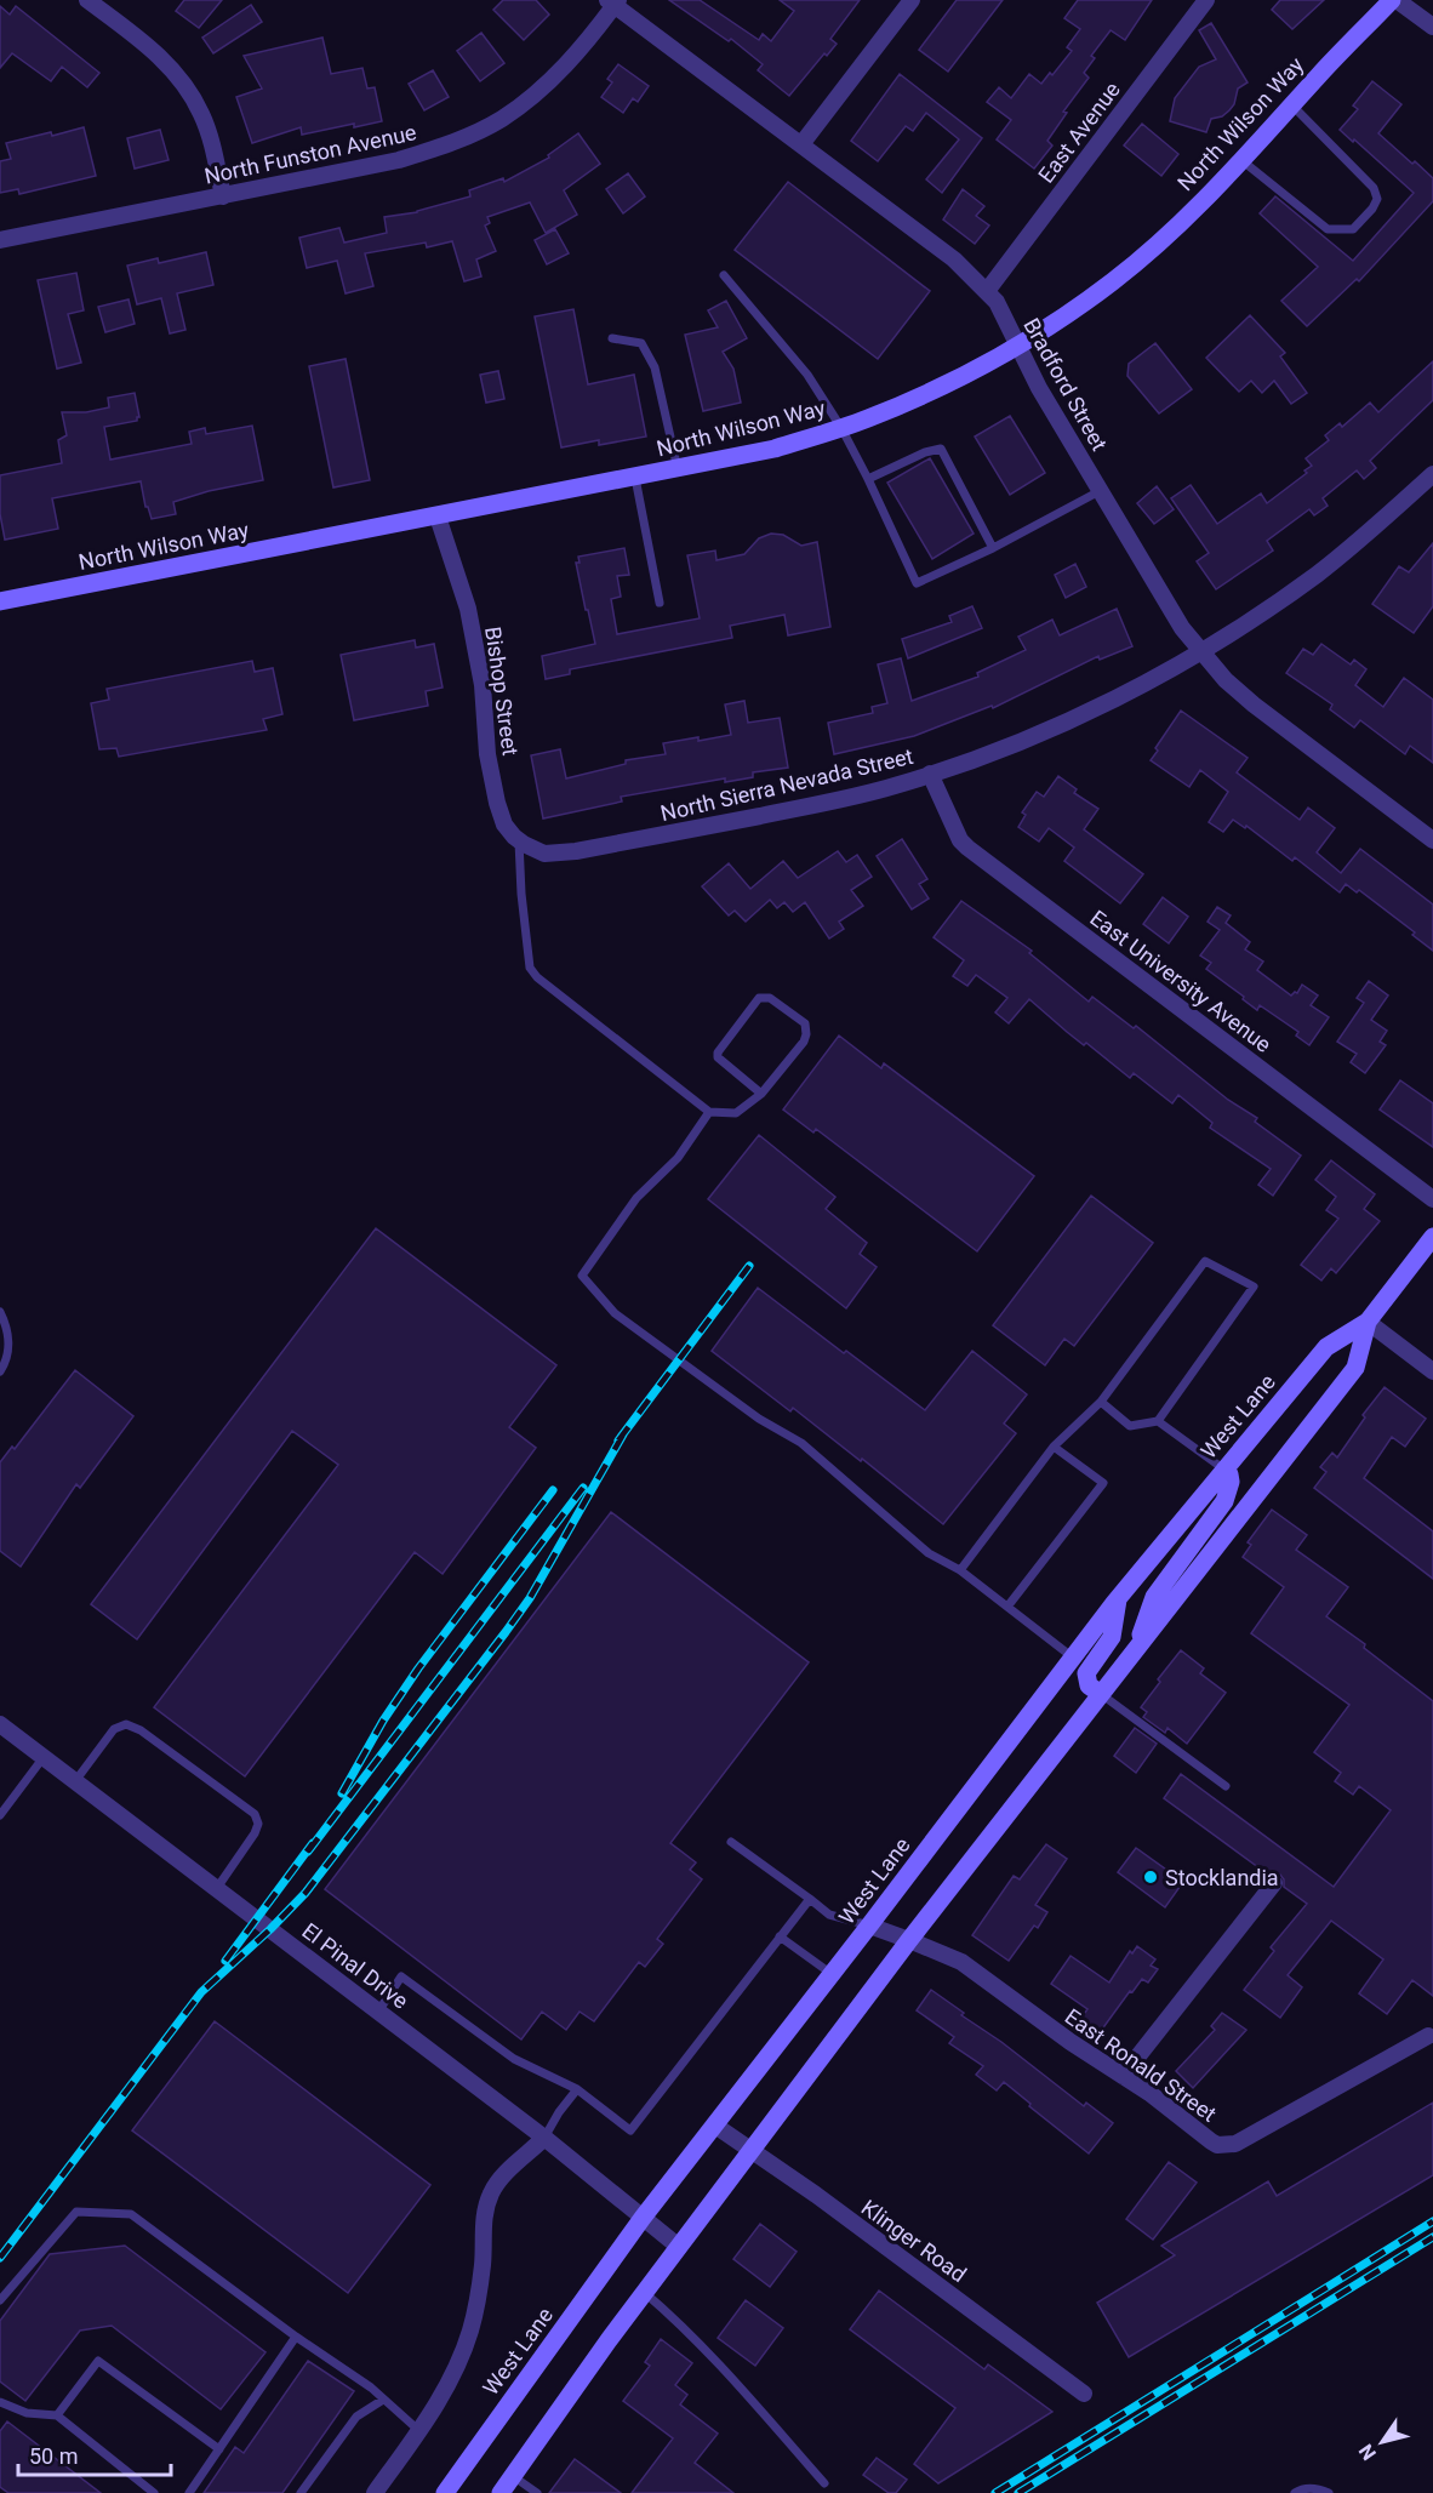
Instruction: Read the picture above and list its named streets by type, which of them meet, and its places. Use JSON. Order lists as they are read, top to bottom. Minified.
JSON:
{"streets":{"main road":["North Wilson Way","West Lane"],"street":["East Avenue","North Funston Avenue","Bradford Street","Bishop Street","North Sierra Nevada Street","East University Avenue","El Pinal Drive","East Ronald Street","Klinger Road"]},"crossings":[["North Wilson Way","Bradford Street"],["North Wilson Way","Bishop Street"],["East Avenue","Bradford Street"],["North Funston Avenue","Bradford Street"],["Bradford Street","North Sierra Nevada Street"],["Bishop Street","North Sierra Nevada Street"],["North Sierra Nevada Street","East University Avenue"],["West Lane","El Pinal Drive"],["West Lane","East Ronald Street"],["West Lane","Klinger Road"]],"places":["Stocklandia"],"scale_bar":"50 m","north":"bottom left"}
